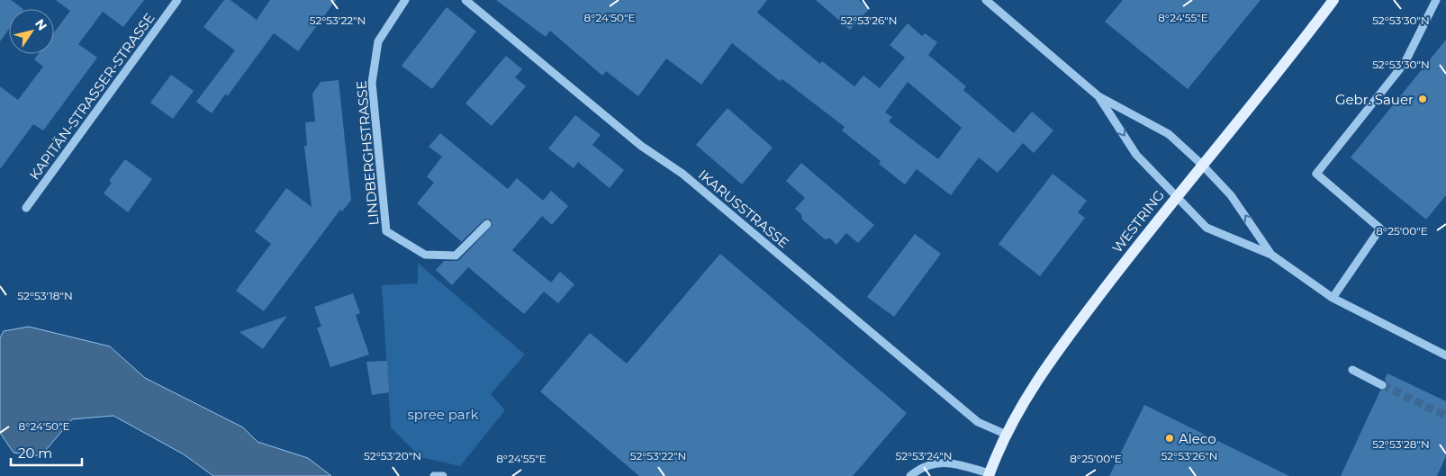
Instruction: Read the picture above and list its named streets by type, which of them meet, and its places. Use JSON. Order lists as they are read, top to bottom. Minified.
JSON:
{"streets":{"main road":["WESTRING"],"street":["KAPITÄN-STRASSER-STRASSE","LINDBERGHSTRASSE","IKARUSSTRASSE"]},"crossings":[["IKARUSSTRASSE","WESTRING"]],"parks":["spree park"],"places":["Gebr. Sauer","Aleco"],"scale_bar":"20 m","north":"top right","coordinates":["8°24'50\"E","8°24'55\"E","52°53'30\"N","52°53'22\"N","52°53'26\"N","8°25'00\"E","52°53'18\"N","52°53'28\"N","52°53'20\"N","52°53'24\"N"]}
